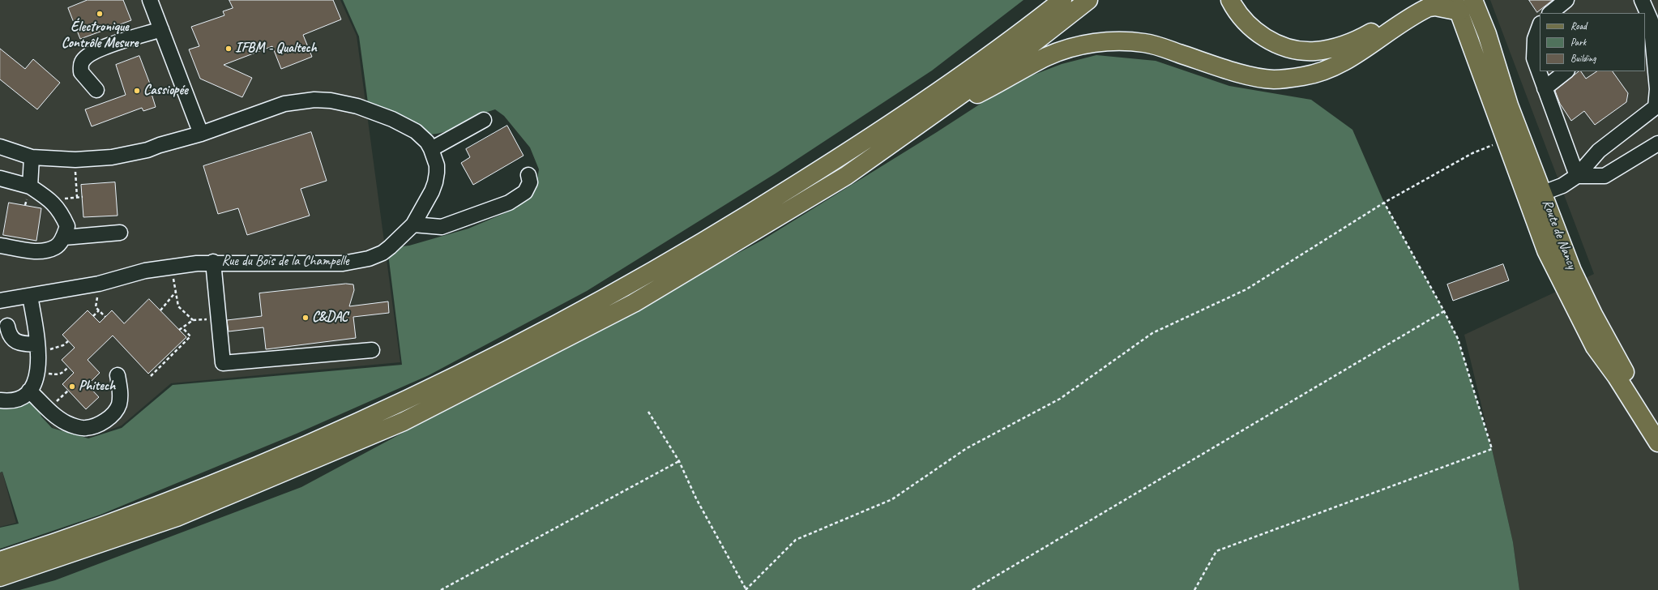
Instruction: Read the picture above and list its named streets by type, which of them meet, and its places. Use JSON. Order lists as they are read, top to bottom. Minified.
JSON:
{"streets":{"main road":["Route de Nancy"],"street":["Rue du Bois de la Champelle"]},"places":["Électronique Contrôle Mesure","IFBM - Qualtech","Cassiopée","C&DAC","Phitech"],"legend":["Road","Park","Building"]}
